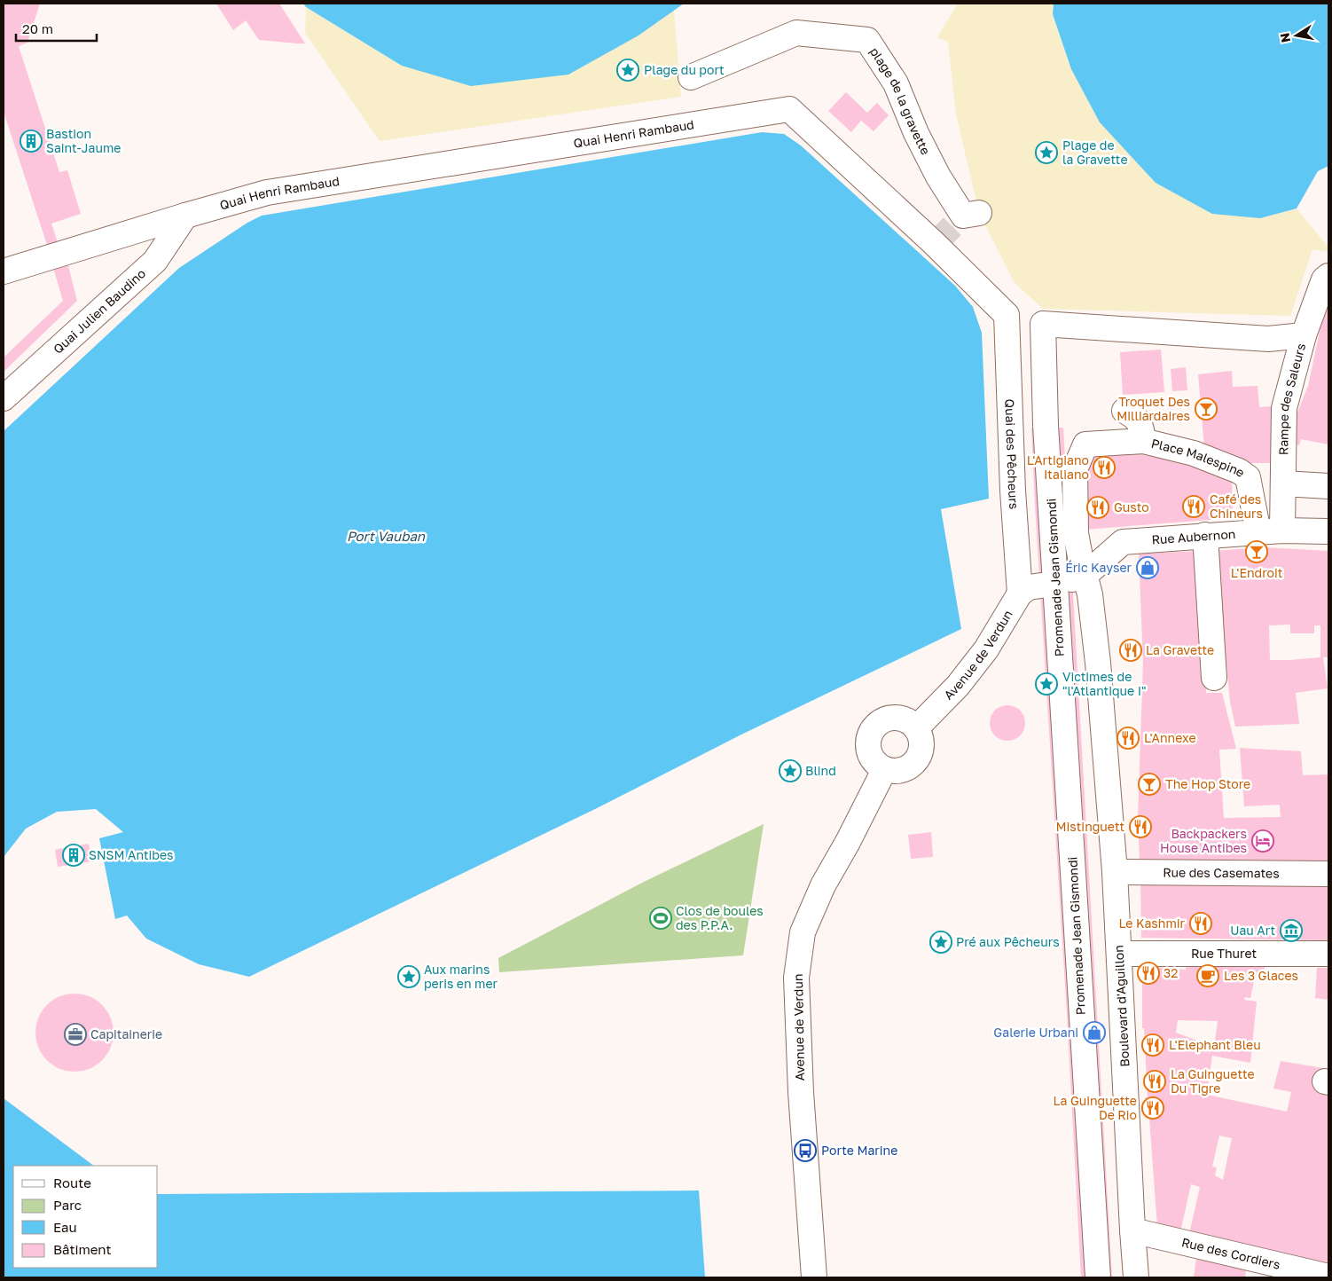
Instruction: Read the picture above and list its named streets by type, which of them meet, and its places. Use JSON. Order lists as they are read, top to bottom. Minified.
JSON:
{"streets":{"street":["plage de la gravette","Quai Henri Rambaud","Quai Julien Baudino","Rampe des Saleurs","Quai des Pêcheurs","Place Malespine","Rue Aubernon","Promenade Jean Gismondi","Avenue de Verdun","Rue des Casemates","Rue Thuret","Boulevard d'Aguillon","Rue des Cordiers"]},"crossings":[["Quai Henri Rambaud","Quai Julien Baudino"],["Quai Henri Rambaud","Quai des Pêcheurs"],["Rampe des Saleurs","Rue Aubernon"],["Rampe des Saleurs","Promenade Jean Gismondi"],["Quai des Pêcheurs","Avenue de Verdun"],["Place Malespine","Rue Aubernon"],["Place Malespine","Boulevard d'Aguillon"],["Rue Aubernon","Boulevard d'Aguillon"],["Rue des Casemates","Boulevard d'Aguillon"],["Rue Thuret","Boulevard d'Aguillon"],["Boulevard d'Aguillon","Rue des Cordiers"]],"water":["Port Vauban"],"places":{"place":["Plage du port","Plage de la Gravette","Victimes de \"l'Atlantique I\"","Blind","Pré aux Pêcheurs","Aux marins peris en mer"],"building":["Bastion Saint-Jaume","SNSM Antibes"],"bar":["Troquet Des Milliardaires","L'Endroit","The Hop Store"],"restaurant":["L'Artigiano Italiano","Café des Chineurs","Gusto","La Gravette","L'Annexe","Mistinguett","Le Kashmir","32","L'Elephant Bleu","La Guinguette Du Tigre","La Guinguette De Rio"],"shop":["Éric Kayser","Galerie Urbani"],"hotel":["Backpackers House Antibes"],"sports":["Clos de boules des P.P.A."],"museum":["Uau Art"],"cafe":["Les 3 Glaces"],"office":["Capitainerie"],"bus stop":["Porte Marine"]},"legend":["Route","Parc","Eau","Bâtiment"],"scale_bar":"20 m","north":"left"}
